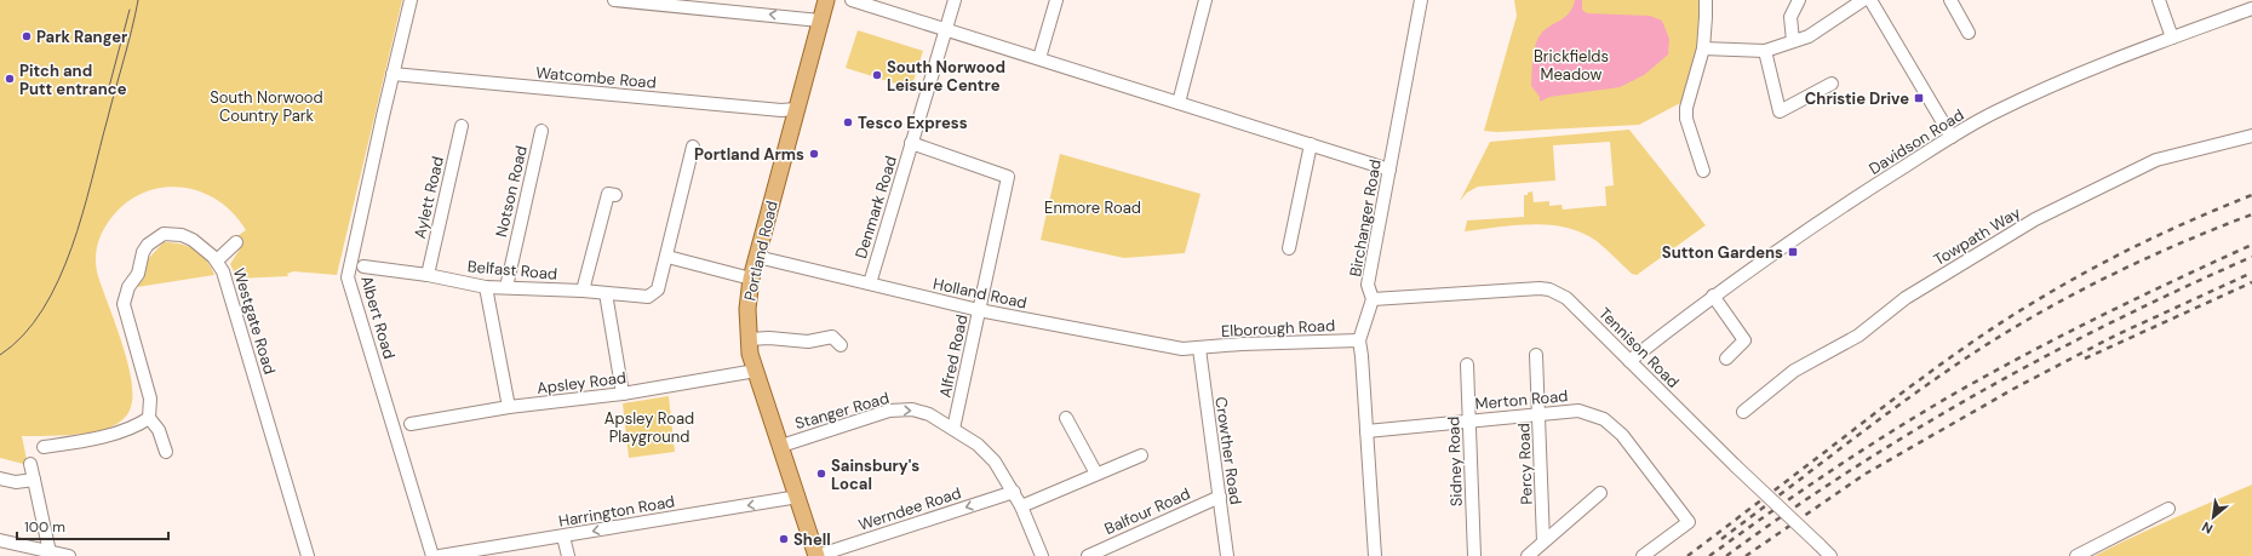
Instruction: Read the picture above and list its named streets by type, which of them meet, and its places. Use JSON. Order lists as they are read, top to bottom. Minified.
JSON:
{"streets":{"main road":["Portland Road"],"street":["Watcombe Road","Davidson Road","Notson Road","Aylett Road","Denmark Road","Birchanger Road","Towpath Way","Belfast Road","Holland Road","Albert Road","Westgate Road","Elborough Road","Tennison Road","Alfred Road","Apsley Road","Merton Road","Stanger Road","Crowther Road","Sidney Road","Percy Road","Werndee Road","Harrington Road","Balfour Road"]},"crossings":[["Watcombe Road","Portland Road"],["Watcombe Road","Albert Road"],["Davidson Road","Tennison Road"],["Notson Road","Belfast Road"],["Aylett Road","Belfast Road"],["Denmark Road","Holland Road"],["Denmark Road","Alfred Road"],["Birchanger Road","Elborough Road"],["Birchanger Road","Tennison Road"],["Birchanger Road","Merton Road"],["Portland Road","Holland Road"],["Portland Road","Apsley Road"],["Portland Road","Stanger Road"],["Portland Road","Werndee Road"],["Portland Road","Harrington Road"],["Holland Road","Elborough Road"],["Holland Road","Alfred Road"],["Holland Road","Crowther Road"],["Elborough Road","Crowther Road"],["Alfred Road","Stanger Road"],["Merton Road","Sidney Road"],["Merton Road","Percy Road"],["Stanger Road","Werndee Road"],["Crowther Road","Balfour Road"]],"one_way":["Werndee Road","Harrington Road"],"parks":["Brickfields Meadow","South Norwood Country Park","Enmore Road","Apsley Road Playground"],"places":{"other":["Park Ranger","South Norwood Leisure Centre","Pitch and Putt entrance","Tesco Express","Portland Arms","Sainsbury's Local","Shell"],"transit":["Christie Drive","Sutton Gardens"]},"scale_bar":"100 m","north":"bottom left"}
